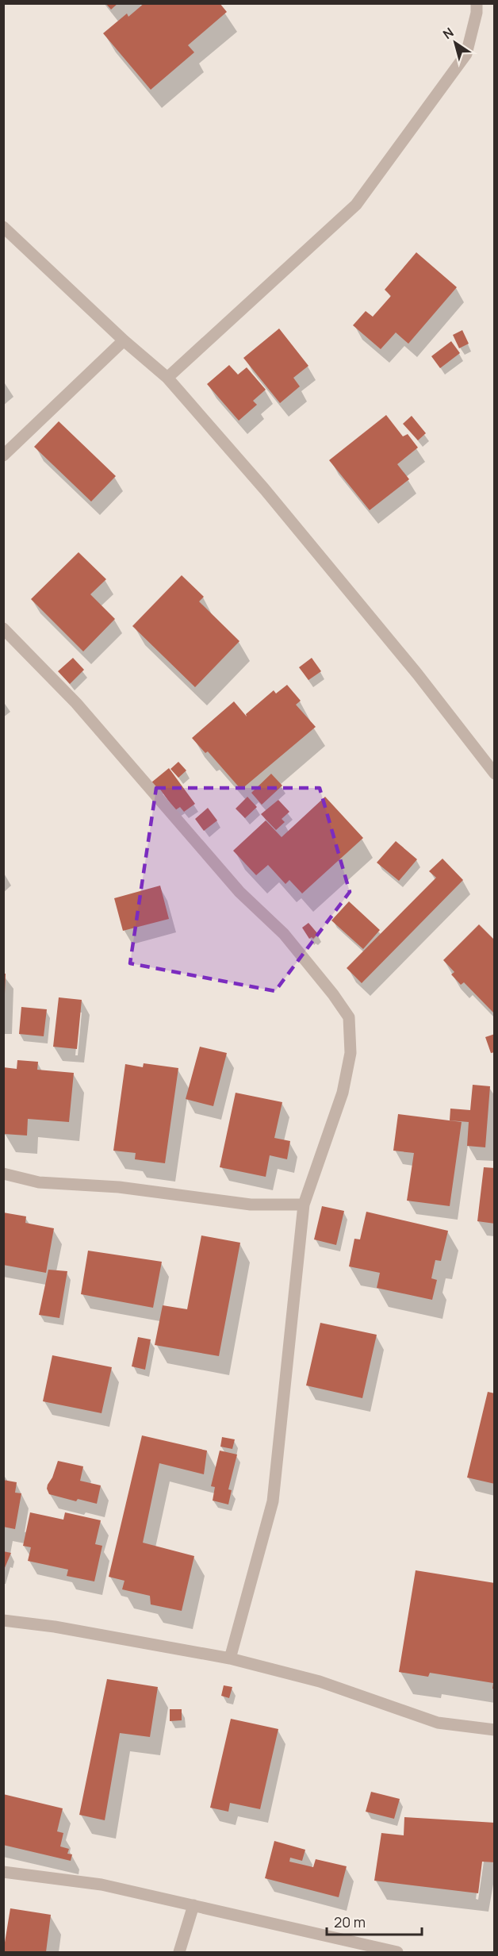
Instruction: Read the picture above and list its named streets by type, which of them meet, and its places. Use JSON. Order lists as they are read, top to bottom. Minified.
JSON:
{"scale_bar":"20 m","north":"top left"}
